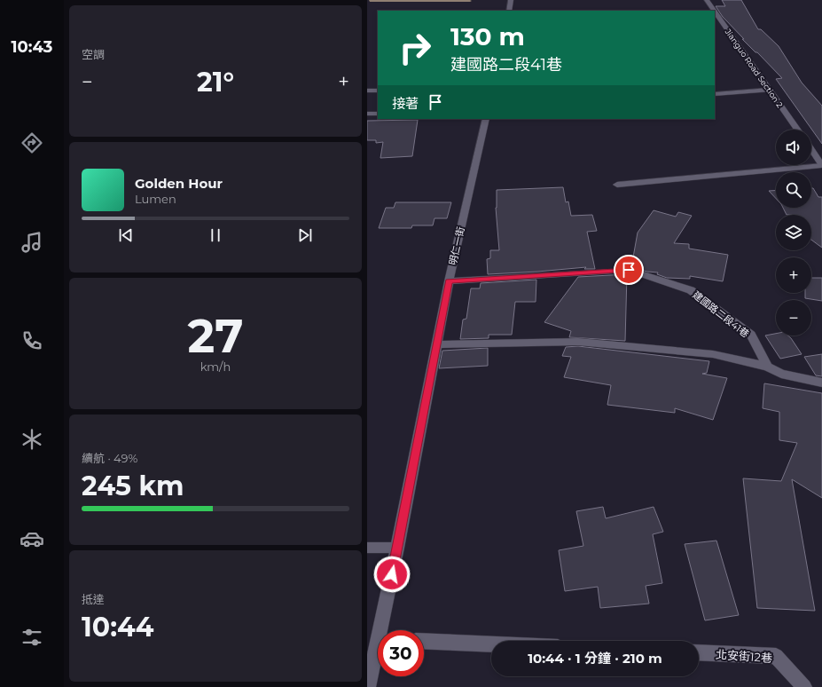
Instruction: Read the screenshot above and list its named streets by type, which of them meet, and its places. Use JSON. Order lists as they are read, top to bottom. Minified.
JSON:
{"streets":{"street":["Jianguo Road Section 2","明仁一街","建國路二段41巷","北安街12巷"]},"crossings":[["明仁一街","建國路二段41巷"]],"page":{"tabs":"10:43","tile":["空調",["27","km/h"],["續航 · 49%","245 km"],["抵達","10:44"]],"turn":["130 m","建國路二段41巷"],"heat":["−","21°","+"],"then":"接著","map_buttons":["+","−"],"song":["Golden Hour","Lumen"],"limit":"30","trip":"10:44 · 1 分鐘 · 210 m"}}
